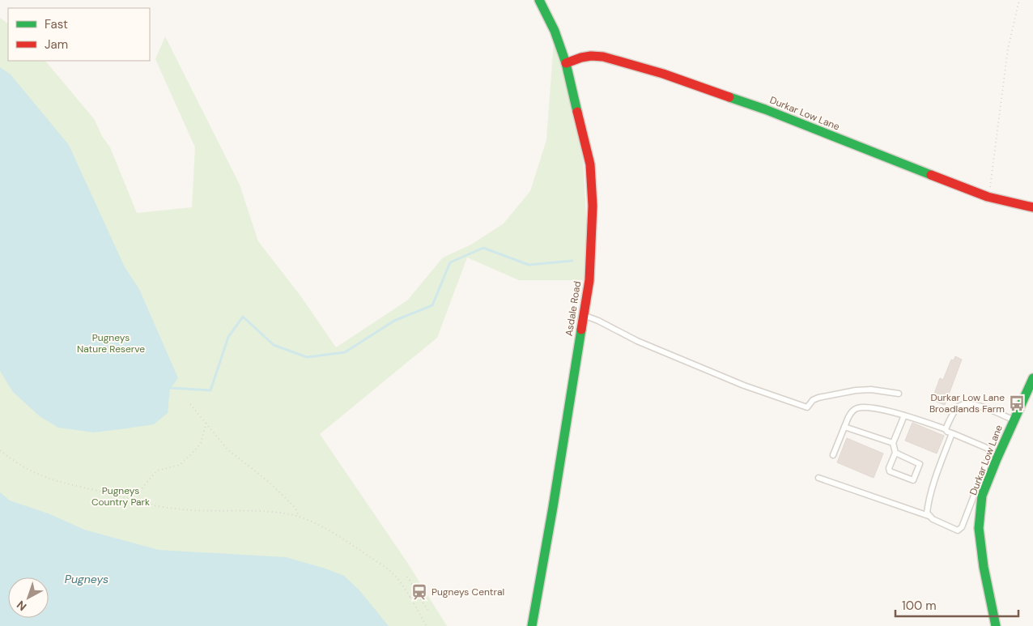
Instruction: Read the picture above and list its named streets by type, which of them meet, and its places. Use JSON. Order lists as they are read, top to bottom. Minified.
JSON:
{"streets":{"street":["Durkar Low Lane","Asdale Road"]},"crossings":[["Durkar Low Lane","Asdale Road"]],"water":["Pugneys"],"parks":["Pugneys Nature Reserve","Pugneys Country Park"],"places":{"bus stop":["Durkar Low Lane Broadlands Farm"],"station":["Pugneys Central"]},"legend":["Fast","Jam"],"scale_bar":"100 m","north":"bottom left"}
